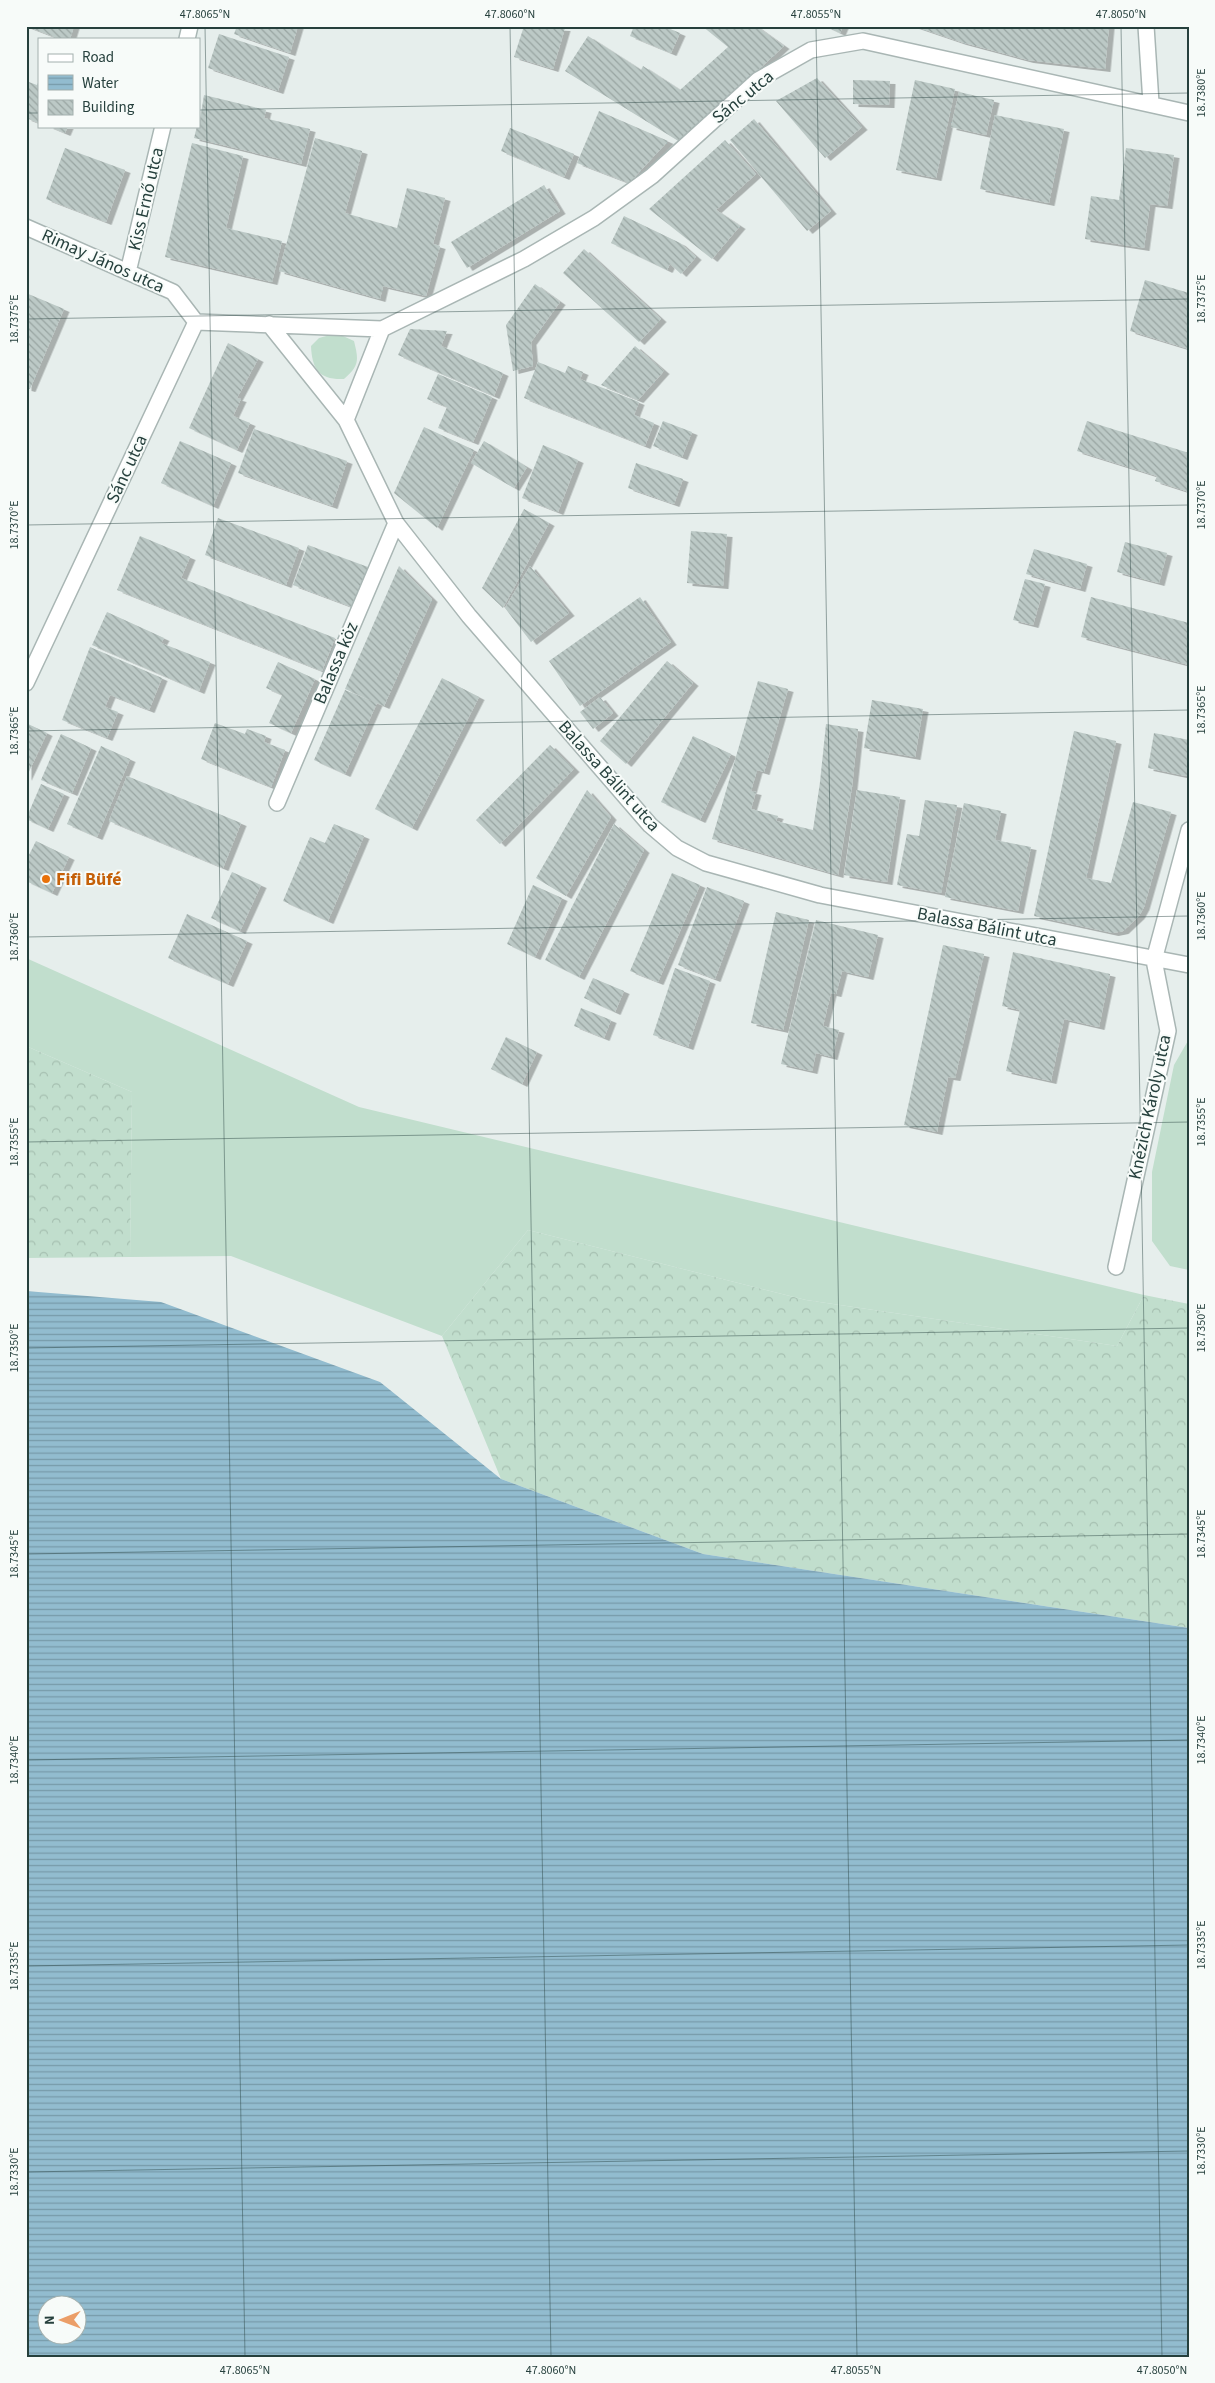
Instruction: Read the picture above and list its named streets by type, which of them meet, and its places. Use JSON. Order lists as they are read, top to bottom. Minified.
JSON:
{"streets":{"street":["Sánc utca","Kiss Ernő utca","Rimay János utca","Balassa köz","Balassa Bálint utca","Knézich Károly utca"]},"crossings":[["Sánc utca","Rimay János utca"],["Kiss Ernő utca","Rimay János utca"],["Balassa köz","Balassa Bálint utca"],["Balassa Bálint utca","Knézich Károly utca"]],"places":["Fifi Büfé"],"legend":["Road","Water","Building"],"north":"left","coordinates":["47.8065°N","47.8060°N","47.8055°N","47.8050°N","18.7380°E","18.7375°E","18.7370°E","18.7365°E","18.7360°E","18.7355°E","18.7350°E","18.7345°E","18.7340°E","18.7335°E","18.7330°E"]}
